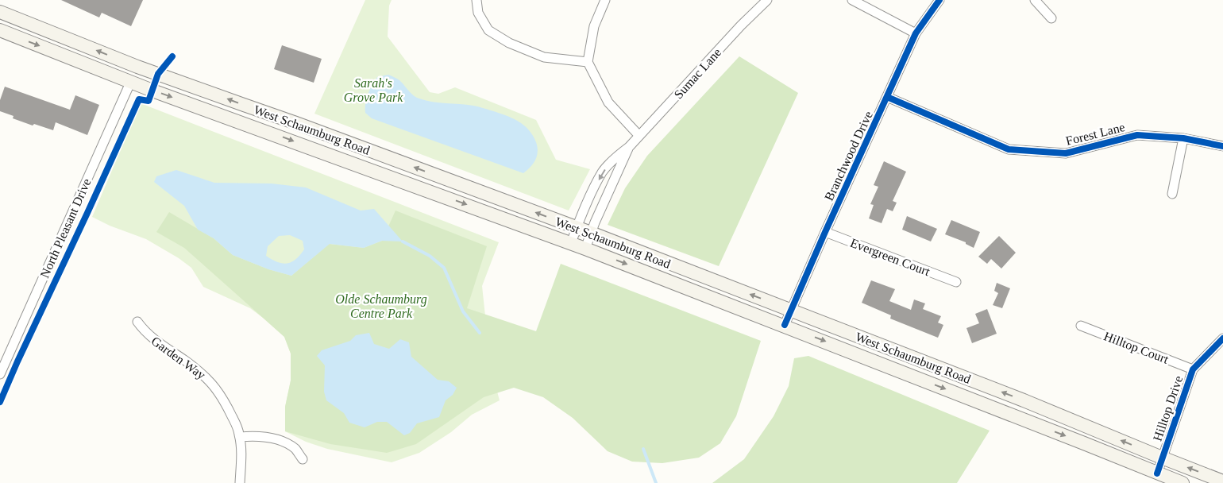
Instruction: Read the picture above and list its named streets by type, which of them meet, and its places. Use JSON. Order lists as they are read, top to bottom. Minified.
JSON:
{"streets":{"main road":["West Schaumburg Road"],"street":["Sumac Lane","Forest Lane","Branchwood Drive","North Pleasant Drive","Evergreen Court","Hilltop Court","Garden Way","Hilltop Drive"]},"crossings":[["Sumac Lane","West Schaumburg Road"],["West Schaumburg Road","Branchwood Drive"],["West Schaumburg Road","North Pleasant Drive"],["West Schaumburg Road","Hilltop Drive"],["Forest Lane","Branchwood Drive"],["Branchwood Drive","Evergreen Court"],["Hilltop Court","Hilltop Drive"]],"parks":["Sarah's Grove Park","Olde Schaumburg Centre Park"]}
